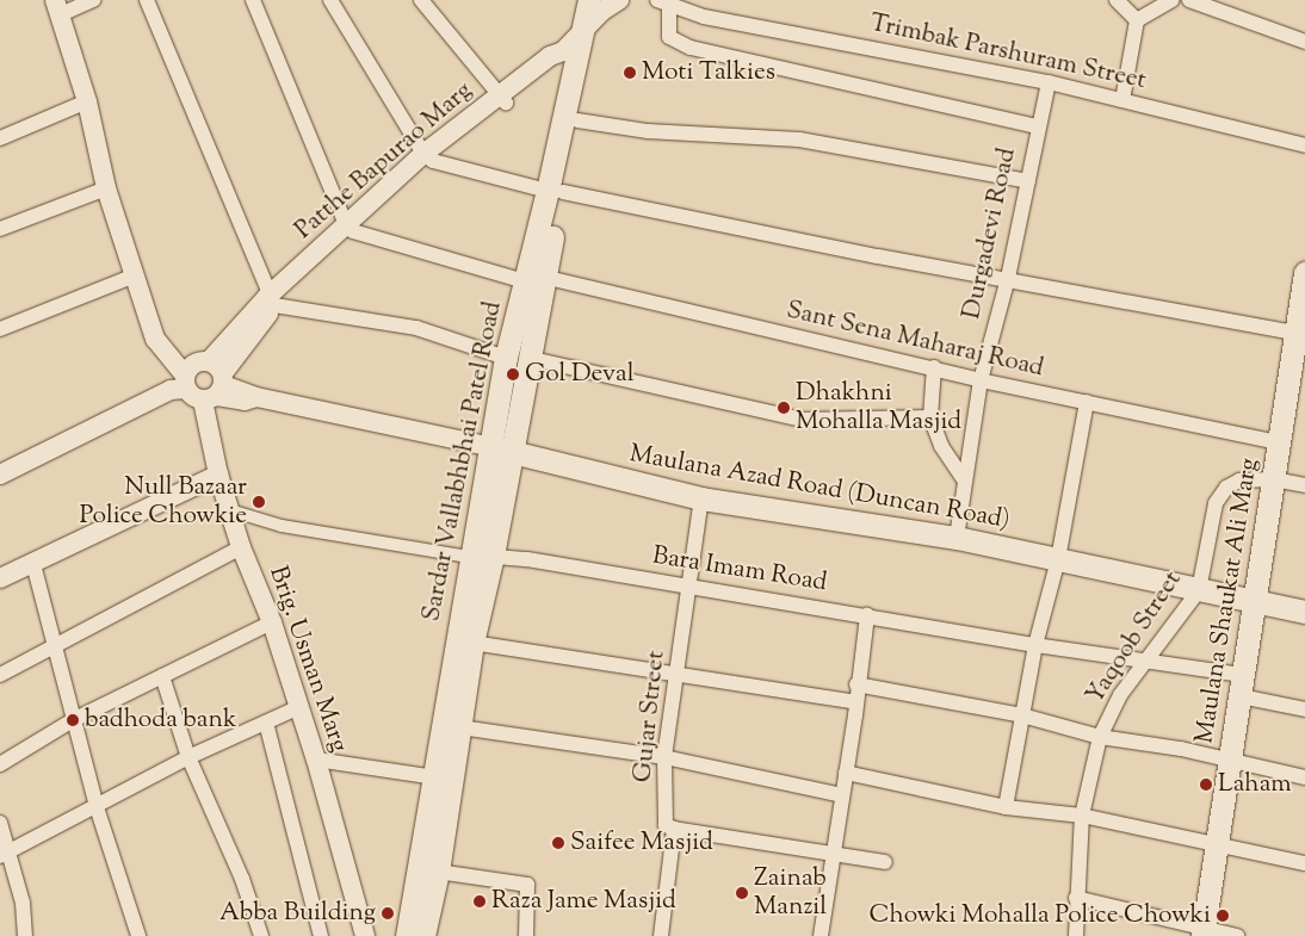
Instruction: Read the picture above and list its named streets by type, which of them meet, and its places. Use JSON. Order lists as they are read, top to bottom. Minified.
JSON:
{"streets":{"main road":["Sardar Vallabhbhai Patel Road","Maulana Azad Road (Duncan Road)","Maulana Shaukat Ali Marg"],"street":["Trimbak Parshuram Street","Patthe Bapurao Marg","Durgadevi Road","Sant Sena Maharaj Road","Bara Imam Road","Yaqoob Street","Brig. Usman Marg","Gujar Street"]},"crossings":[["Trimbak Parshuram Street","Durgadevi Road"],["Patthe Bapurao Marg","Sant Sena Maharaj Road"],["Patthe Bapurao Marg","Sardar Vallabhbhai Patel Road"],["Patthe Bapurao Marg","Maulana Azad Road (Duncan Road)"],["Patthe Bapurao Marg","Brig. Usman Marg"],["Durgadevi Road","Sant Sena Maharaj Road"],["Durgadevi Road","Maulana Azad Road (Duncan Road)"],["Sant Sena Maharaj Road","Sardar Vallabhbhai Patel Road"],["Sant Sena Maharaj Road","Maulana Shaukat Ali Marg"],["Sardar Vallabhbhai Patel Road","Maulana Azad Road (Duncan Road)"],["Sardar Vallabhbhai Patel Road","Bara Imam Road"],["Maulana Azad Road (Duncan Road)","Maulana Shaukat Ali Marg"],["Maulana Azad Road (Duncan Road)","Yaqoob Street"],["Maulana Azad Road (Duncan Road)","Brig. Usman Marg"],["Maulana Azad Road (Duncan Road)","Gujar Street"],["Bara Imam Road","Maulana Shaukat Ali Marg"],["Bara Imam Road","Yaqoob Street"],["Bara Imam Road","Brig. Usman Marg"],["Bara Imam Road","Gujar Street"],["Maulana Shaukat Ali Marg","Yaqoob Street"]],"places":["Moti Talkies","Gol Deval","Dhakhni Mohalla Masjid","Null Bazaar Police Chowkie","badhoda bank","Laham","Saifee Masjid","Zainab Manzil","Raza Jame Masjid","Abba Building","Chowki Mohalla Police Chowki"]}
